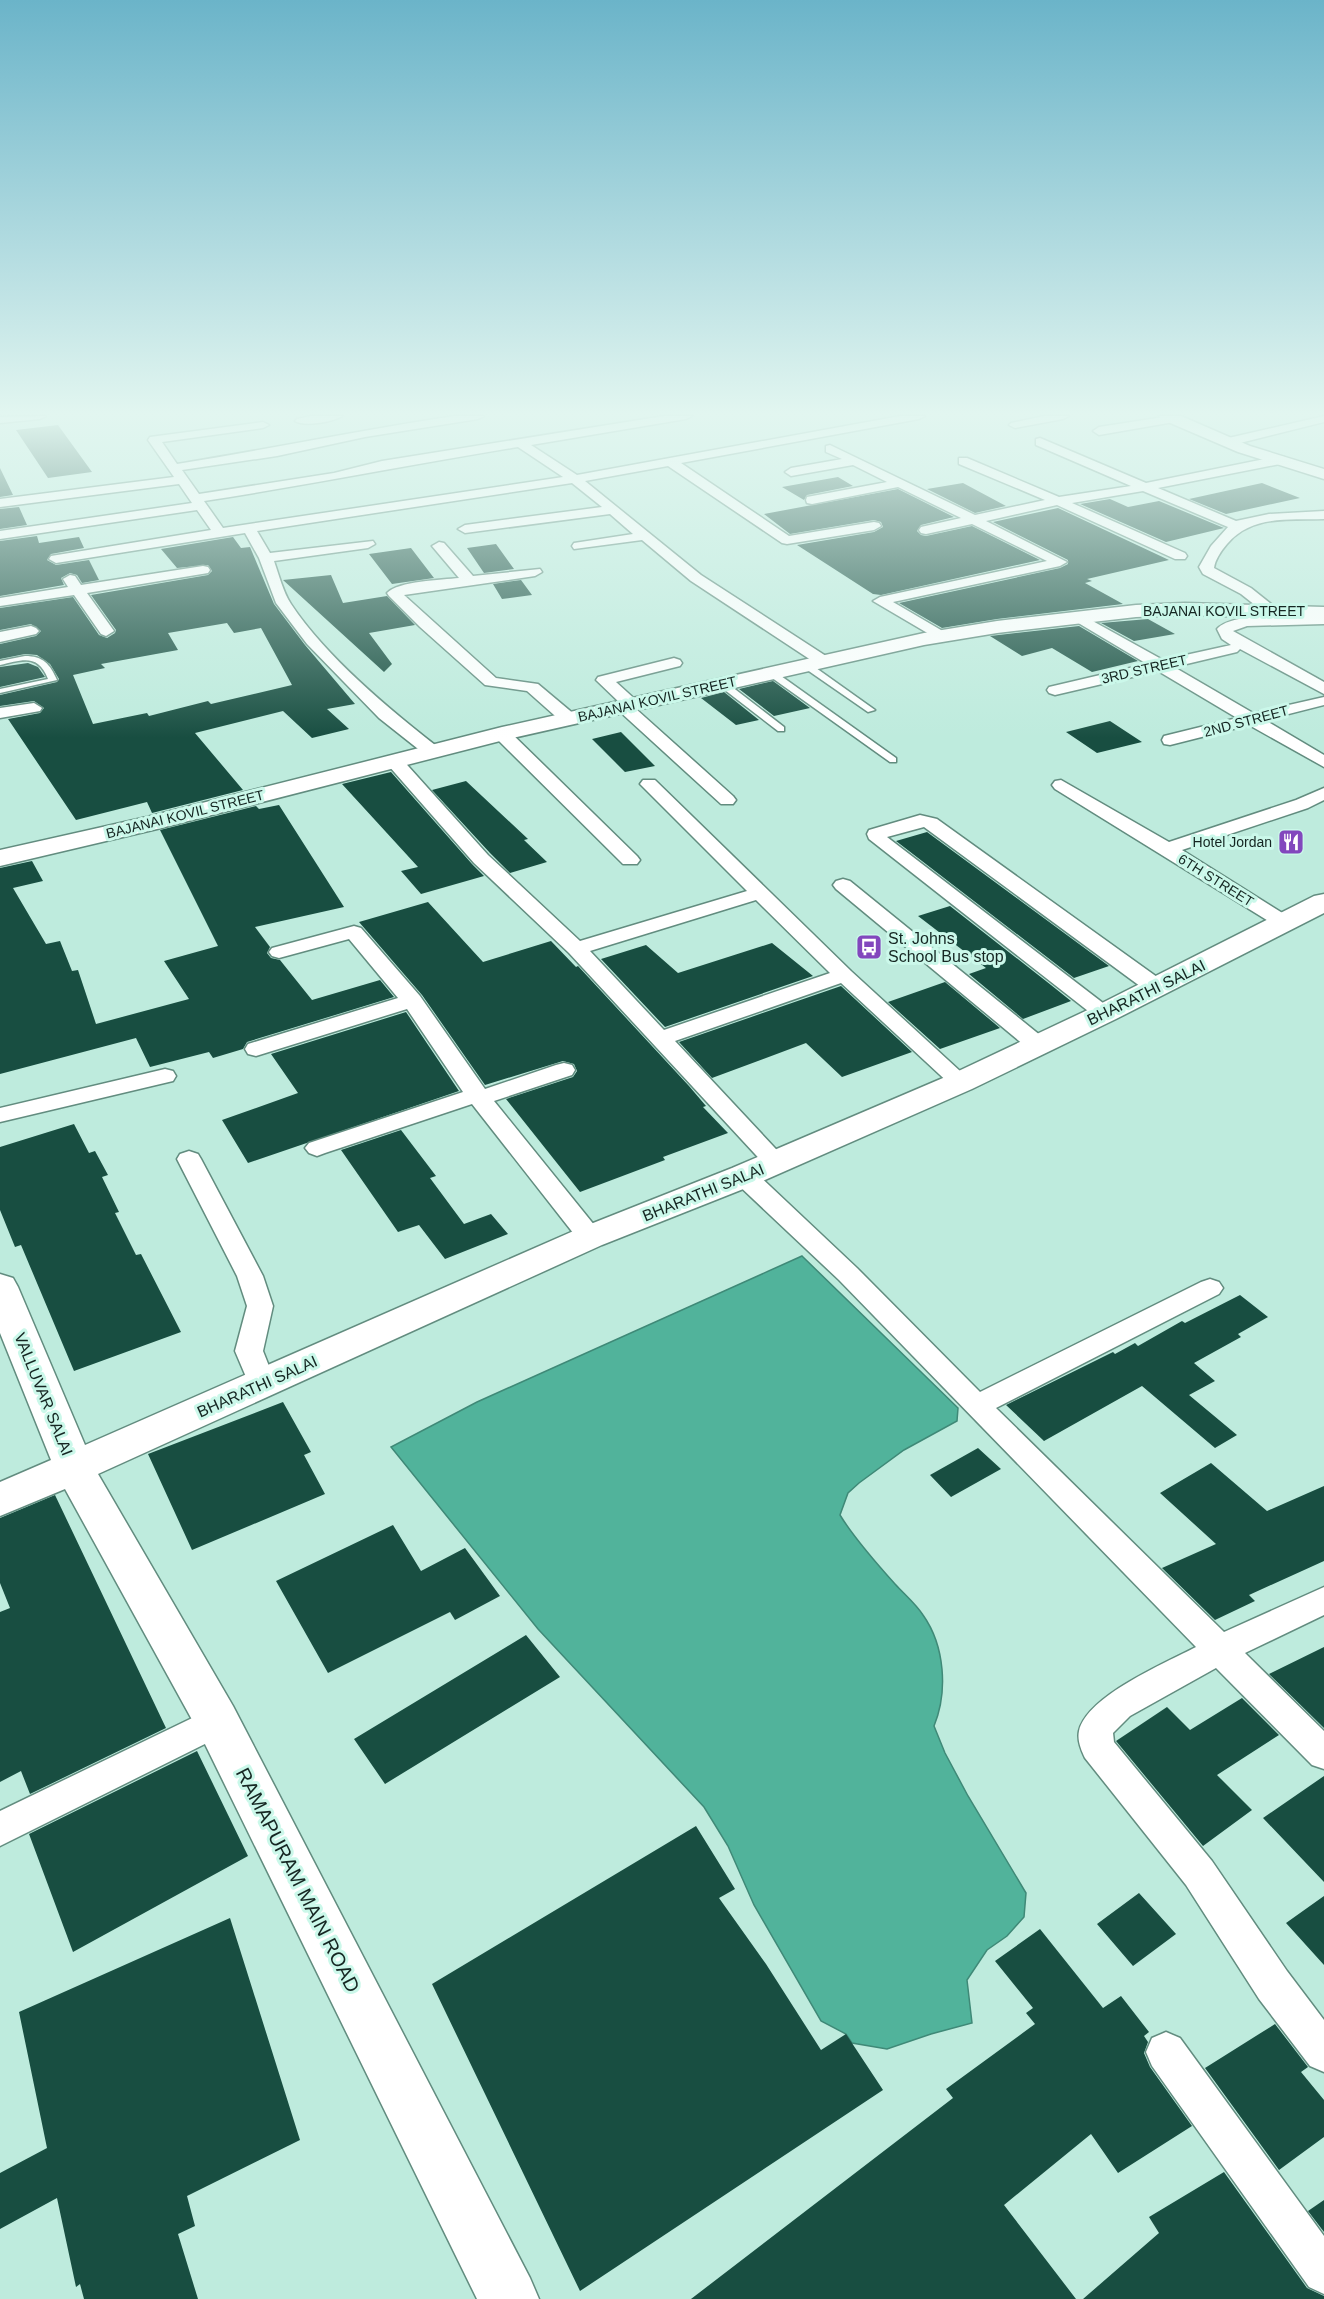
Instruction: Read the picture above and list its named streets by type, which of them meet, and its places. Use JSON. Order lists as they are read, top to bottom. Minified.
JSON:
{"streets":{"street":["BAJANAI KOVIL STREET","3RD STREET","2ND STREET","6TH STREET","BHARATHI SALAI","VALLUVAR SALAI","RAMAPURAM MAIN ROAD"]},"crossings":[["6TH STREET","BHARATHI SALAI"],["BHARATHI SALAI","VALLUVAR SALAI"],["BHARATHI SALAI","RAMAPURAM MAIN ROAD"],["VALLUVAR SALAI","RAMAPURAM MAIN ROAD"]],"places":{"restaurant":["Hotel Jordan"],"bus stop":["St. Johns School Bus stop"]}}
